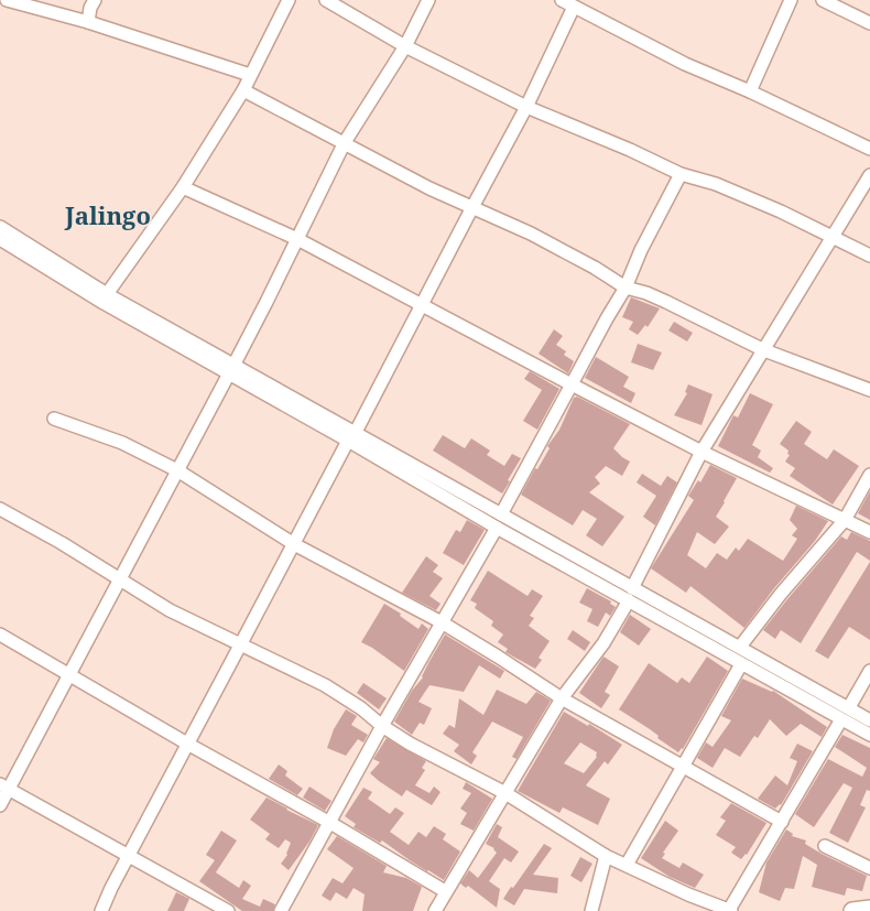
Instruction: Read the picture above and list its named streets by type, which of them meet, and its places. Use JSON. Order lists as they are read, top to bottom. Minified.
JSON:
{"districts":["Jalingo"]}
